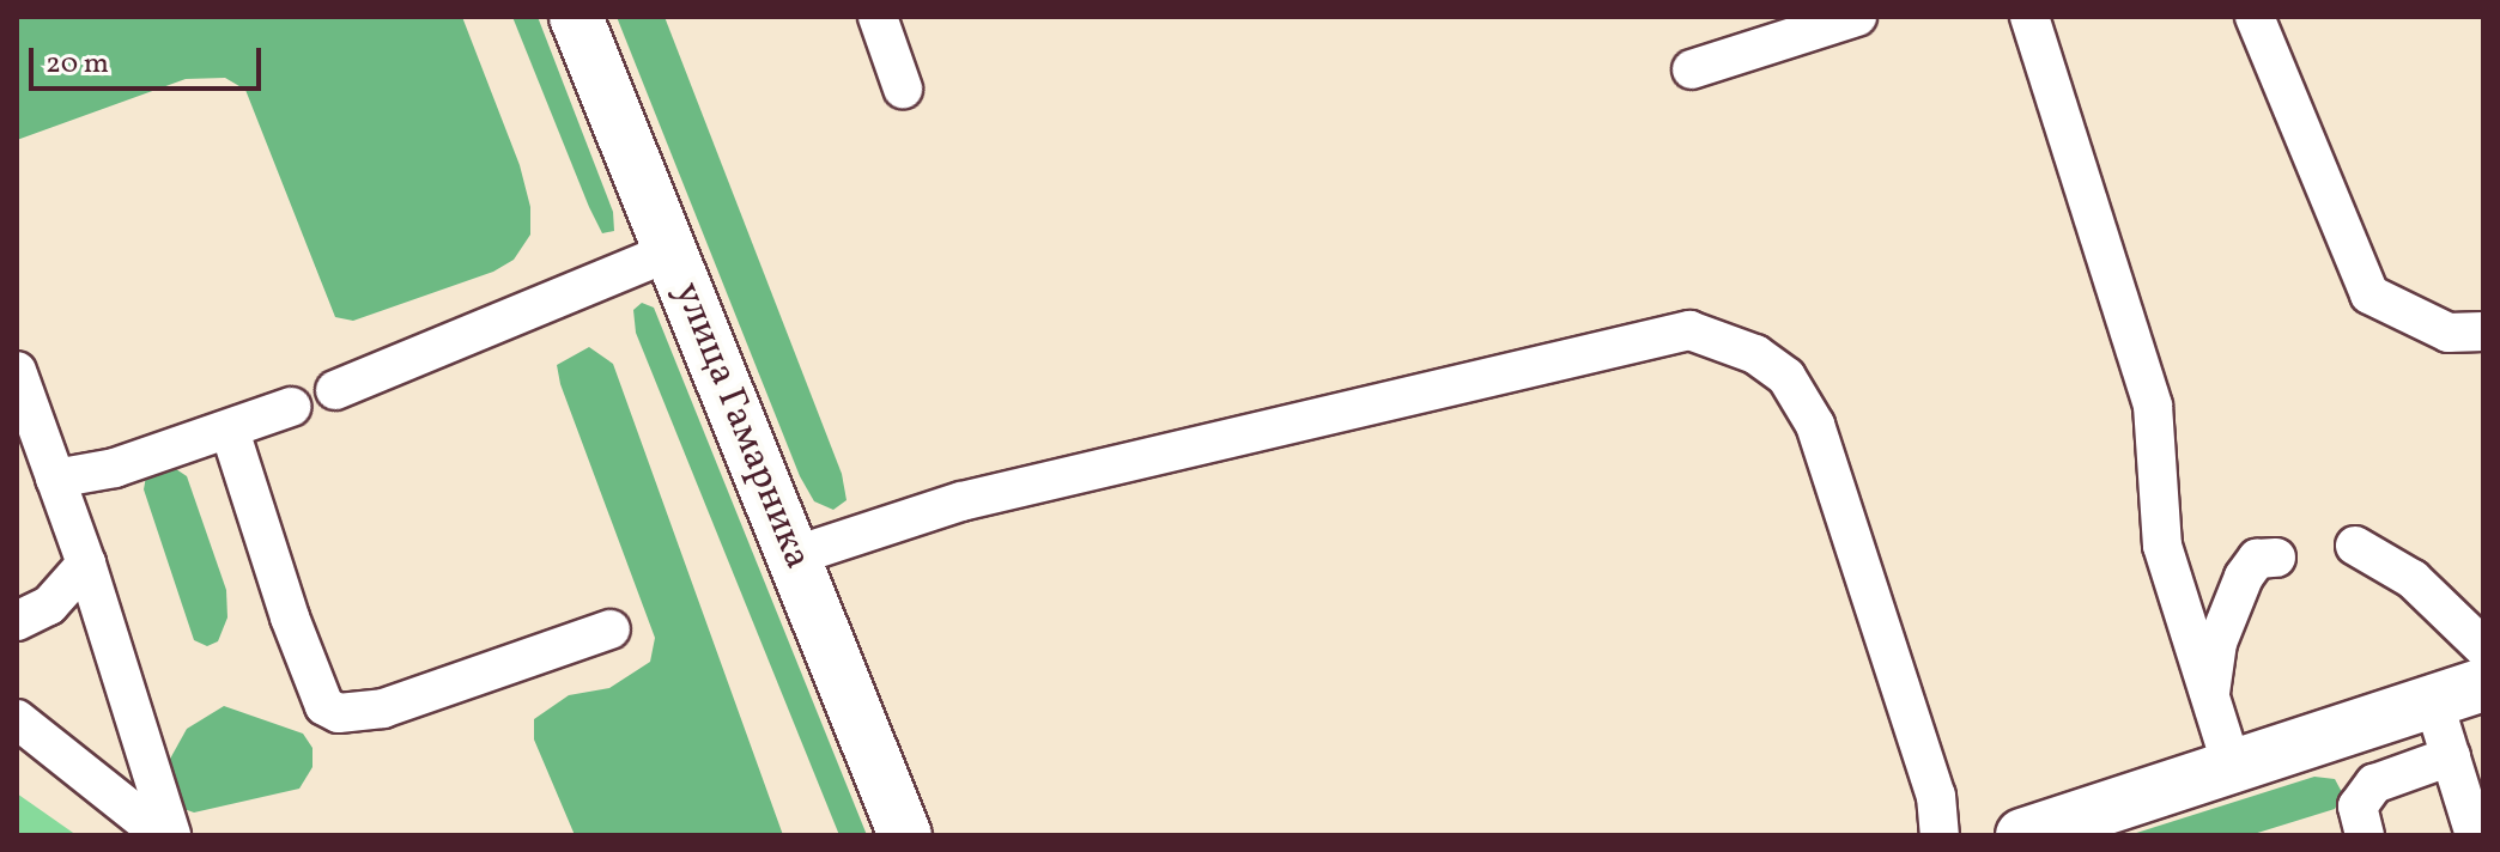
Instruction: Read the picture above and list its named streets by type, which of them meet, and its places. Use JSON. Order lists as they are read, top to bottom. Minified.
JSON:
{"streets":{"main road":["улица Гамарника"]},"scale_bar":"20 m"}
